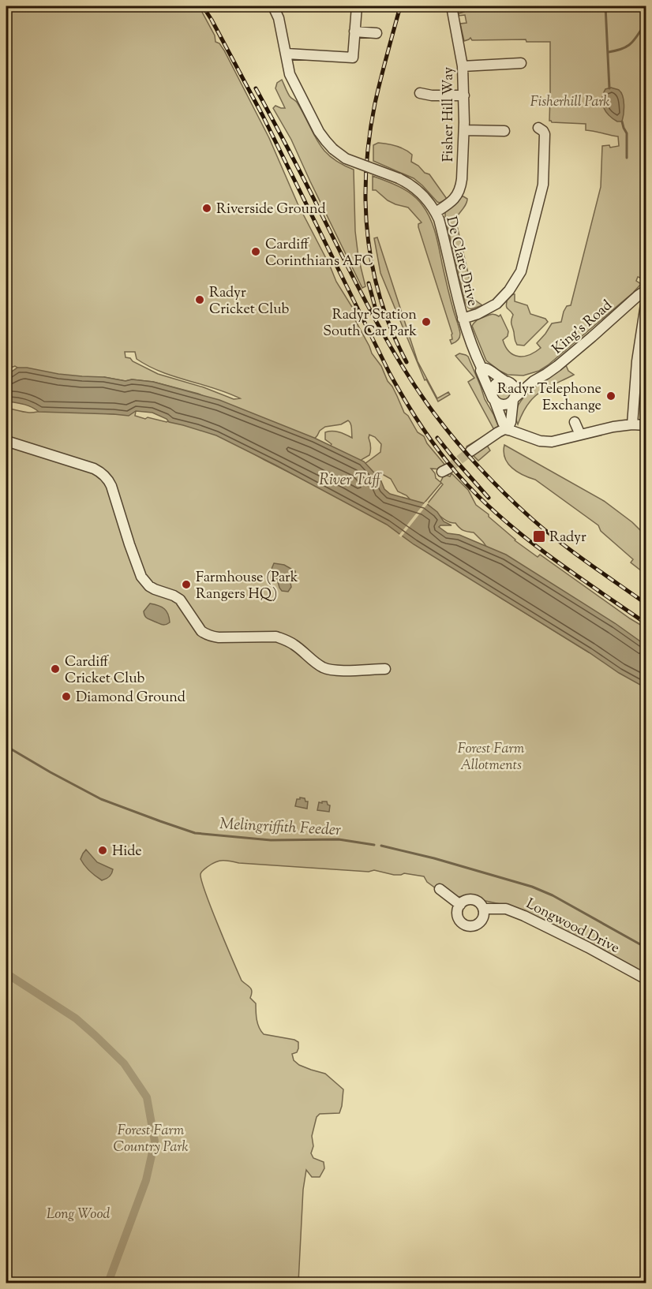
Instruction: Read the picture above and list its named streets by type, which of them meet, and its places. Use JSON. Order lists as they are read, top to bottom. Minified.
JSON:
{"streets":{"street":["Fisher Hill Way","De Clare Drive","King's Road","Longwood Drive"]},"crossings":[["Fisher Hill Way","De Clare Drive"]],"water":["River Taff","Melingriffith Feeder"],"parks":["Fisherhill Park","Forest Farm Allotments","Forest Farm Country Park","Long Wood"],"places":{"other":["Riverside Ground","Cardiff Corinthians AFC","Radyr Cricket Club","Radyr Station South Car Park","Radyr Telephone Exchange","Farmhouse (Park Rangers HQ)","Cardiff Cricket Club","Diamond Ground","Hide"],"transit":["Radyr"]}}
